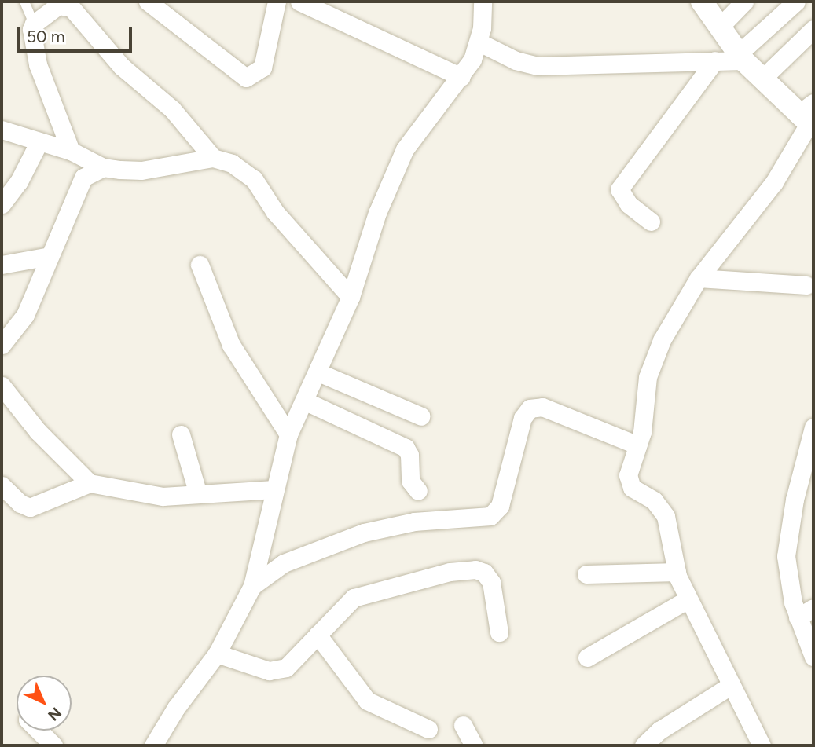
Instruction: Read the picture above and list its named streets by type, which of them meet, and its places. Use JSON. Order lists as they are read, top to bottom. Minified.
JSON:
{"scale_bar":"50 m","north":"bottom right"}
